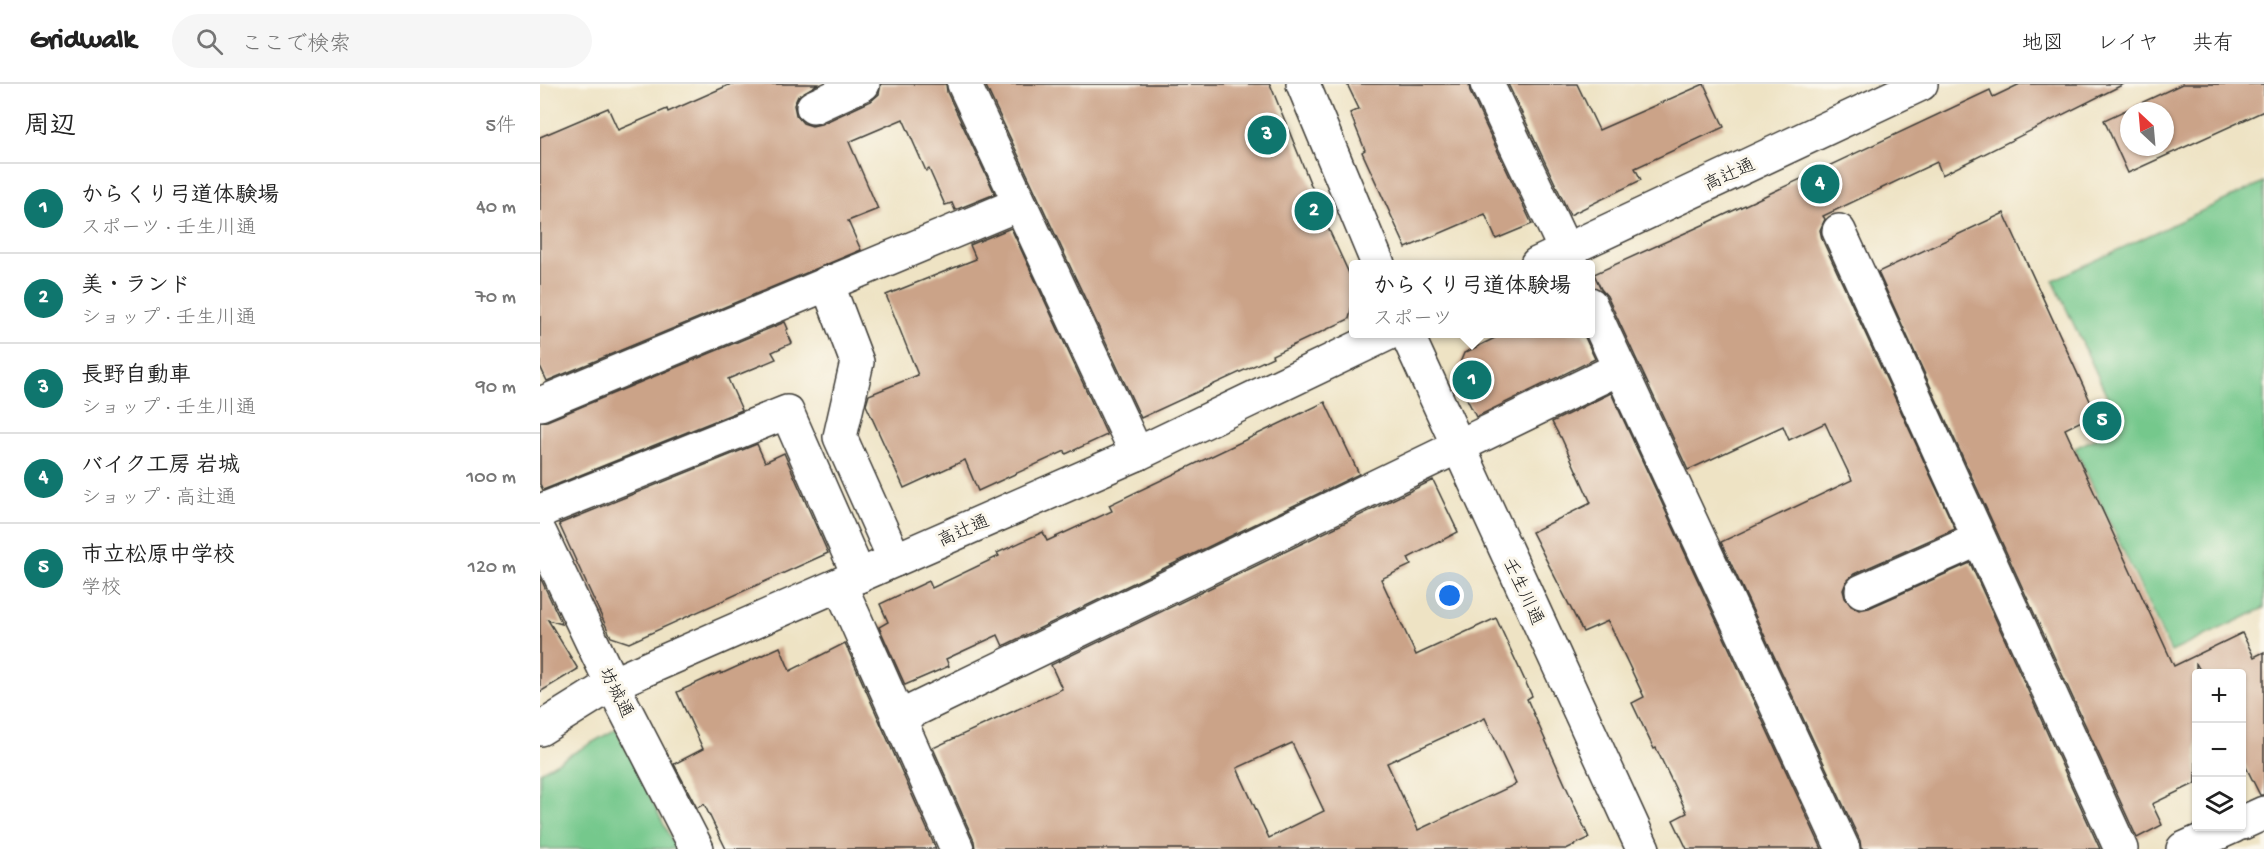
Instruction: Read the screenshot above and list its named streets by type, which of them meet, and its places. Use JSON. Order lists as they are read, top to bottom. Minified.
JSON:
{"streets":{"street":["高辻通","壬生川通","坊城通"]},"crossings":[["高辻通","坊城通"]],"north":"top left","page":{"header":"Gridwalk","search":"ここで検索","nav":["地図","レイヤ","共有"],"heading":["周辺","5件"],"pins":["3","4","2","1","5"],"list":[{"mark":"1","name":"からくり弓道体験場","note":"スポーツ · 壬生川通","value":"40 m"},{"mark":"2","name":"美・ランド","note":"ショップ · 壬生川通","value":"70 m"},{"mark":"3","name":"長野自動車","note":"ショップ · 壬生川通","value":"90 m"},{"mark":"4","name":"バイク工房 岩城","note":"ショップ · 高辻通","value":"100 m"},{"mark":"5","name":"市立松原中学校","note":"学校","value":"120 m"}],"popup":["からくり弓道体験場","スポーツ"],"map_buttons":["+","−"]}}
